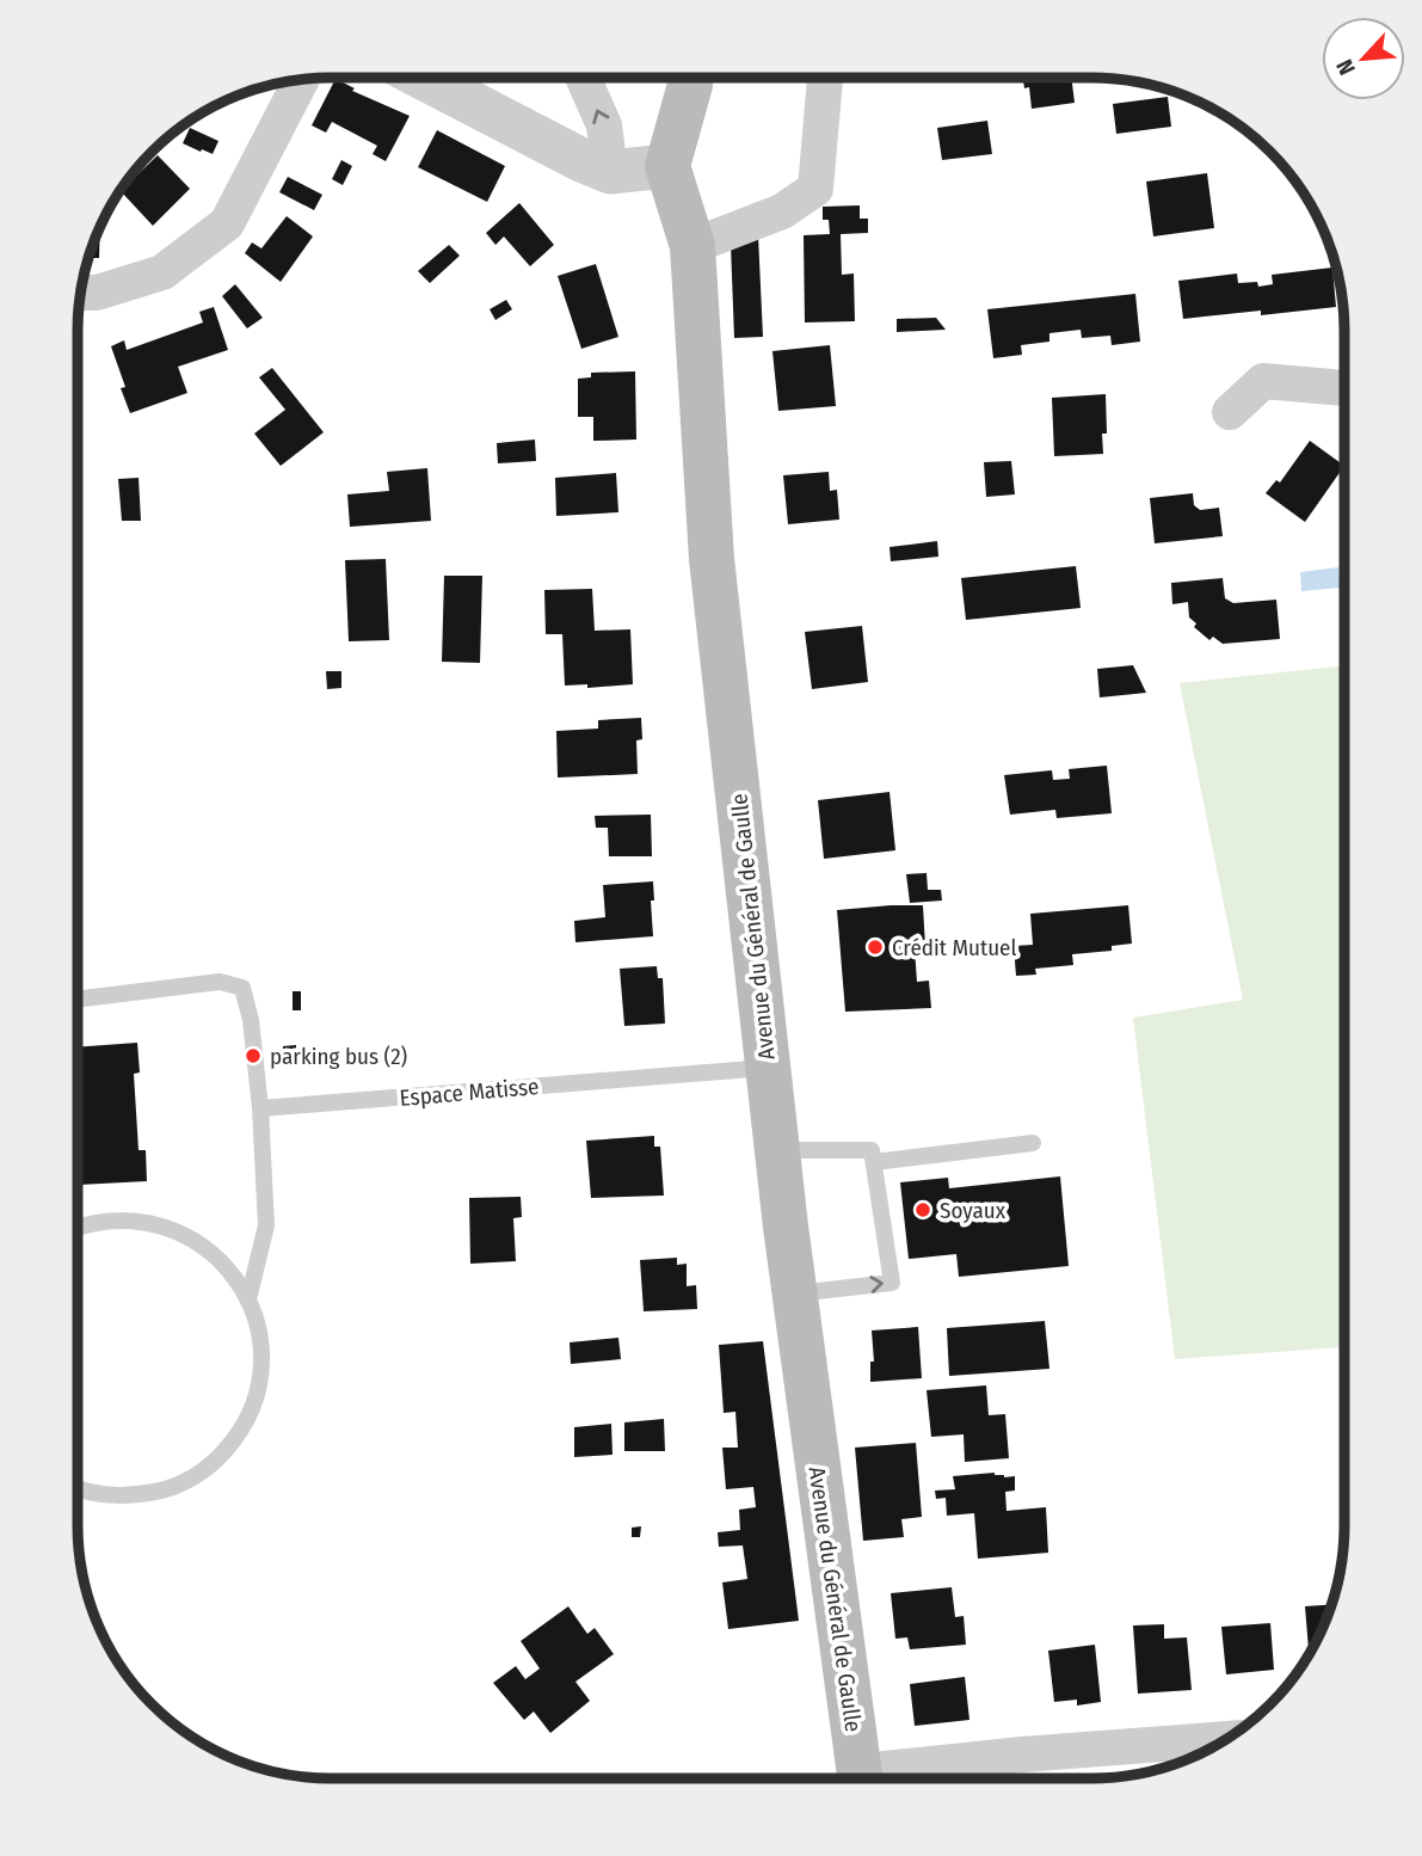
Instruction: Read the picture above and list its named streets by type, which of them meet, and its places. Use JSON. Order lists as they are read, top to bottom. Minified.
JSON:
{"streets":{"main road":["Avenue du Général de Gaulle"],"lane":["Espace Matisse"]},"crossings":[["Avenue du Général de Gaulle","Espace Matisse"]],"places":["Crédit Mutuel","parking bus (2)","Soyaux"],"north":"bottom left"}
